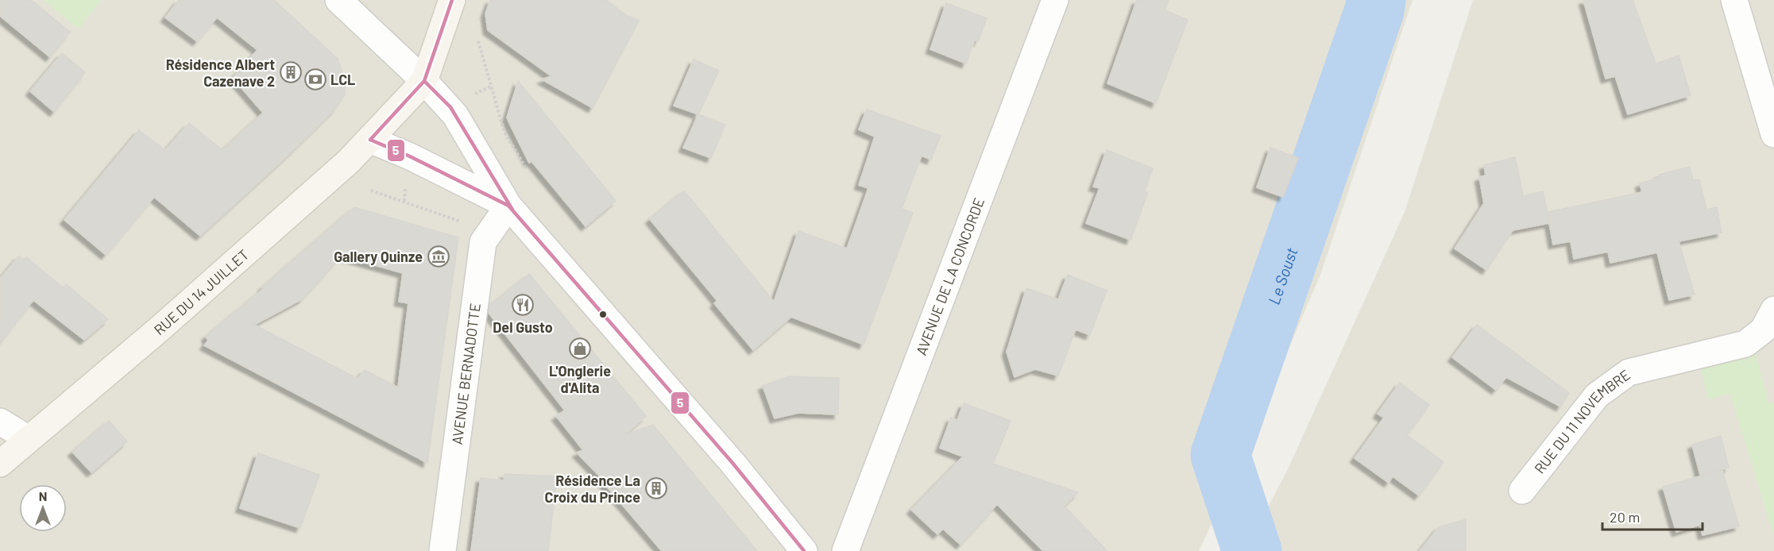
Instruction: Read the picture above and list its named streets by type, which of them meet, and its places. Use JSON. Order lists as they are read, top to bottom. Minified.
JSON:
{"streets":{"main road":["RUE DU 14 JUILLET"],"street":["AVENUE DE LA CONCORDE","AVENUE BERNADOTTE","RUE DU 11 NOVEMBRE"]},"water":["Le Soust"],"places":{"building":["Résidence Albert Cazenave 2","Résidence La Croix du Prince"],"bank":["LCL"],"museum":["Gallery Quinze"],"restaurant":["Del Gusto"],"shop":["L'Onglerie d'Alita"]},"lines":["transit line 5"],"scale_bar":"20 m","north":"top"}
